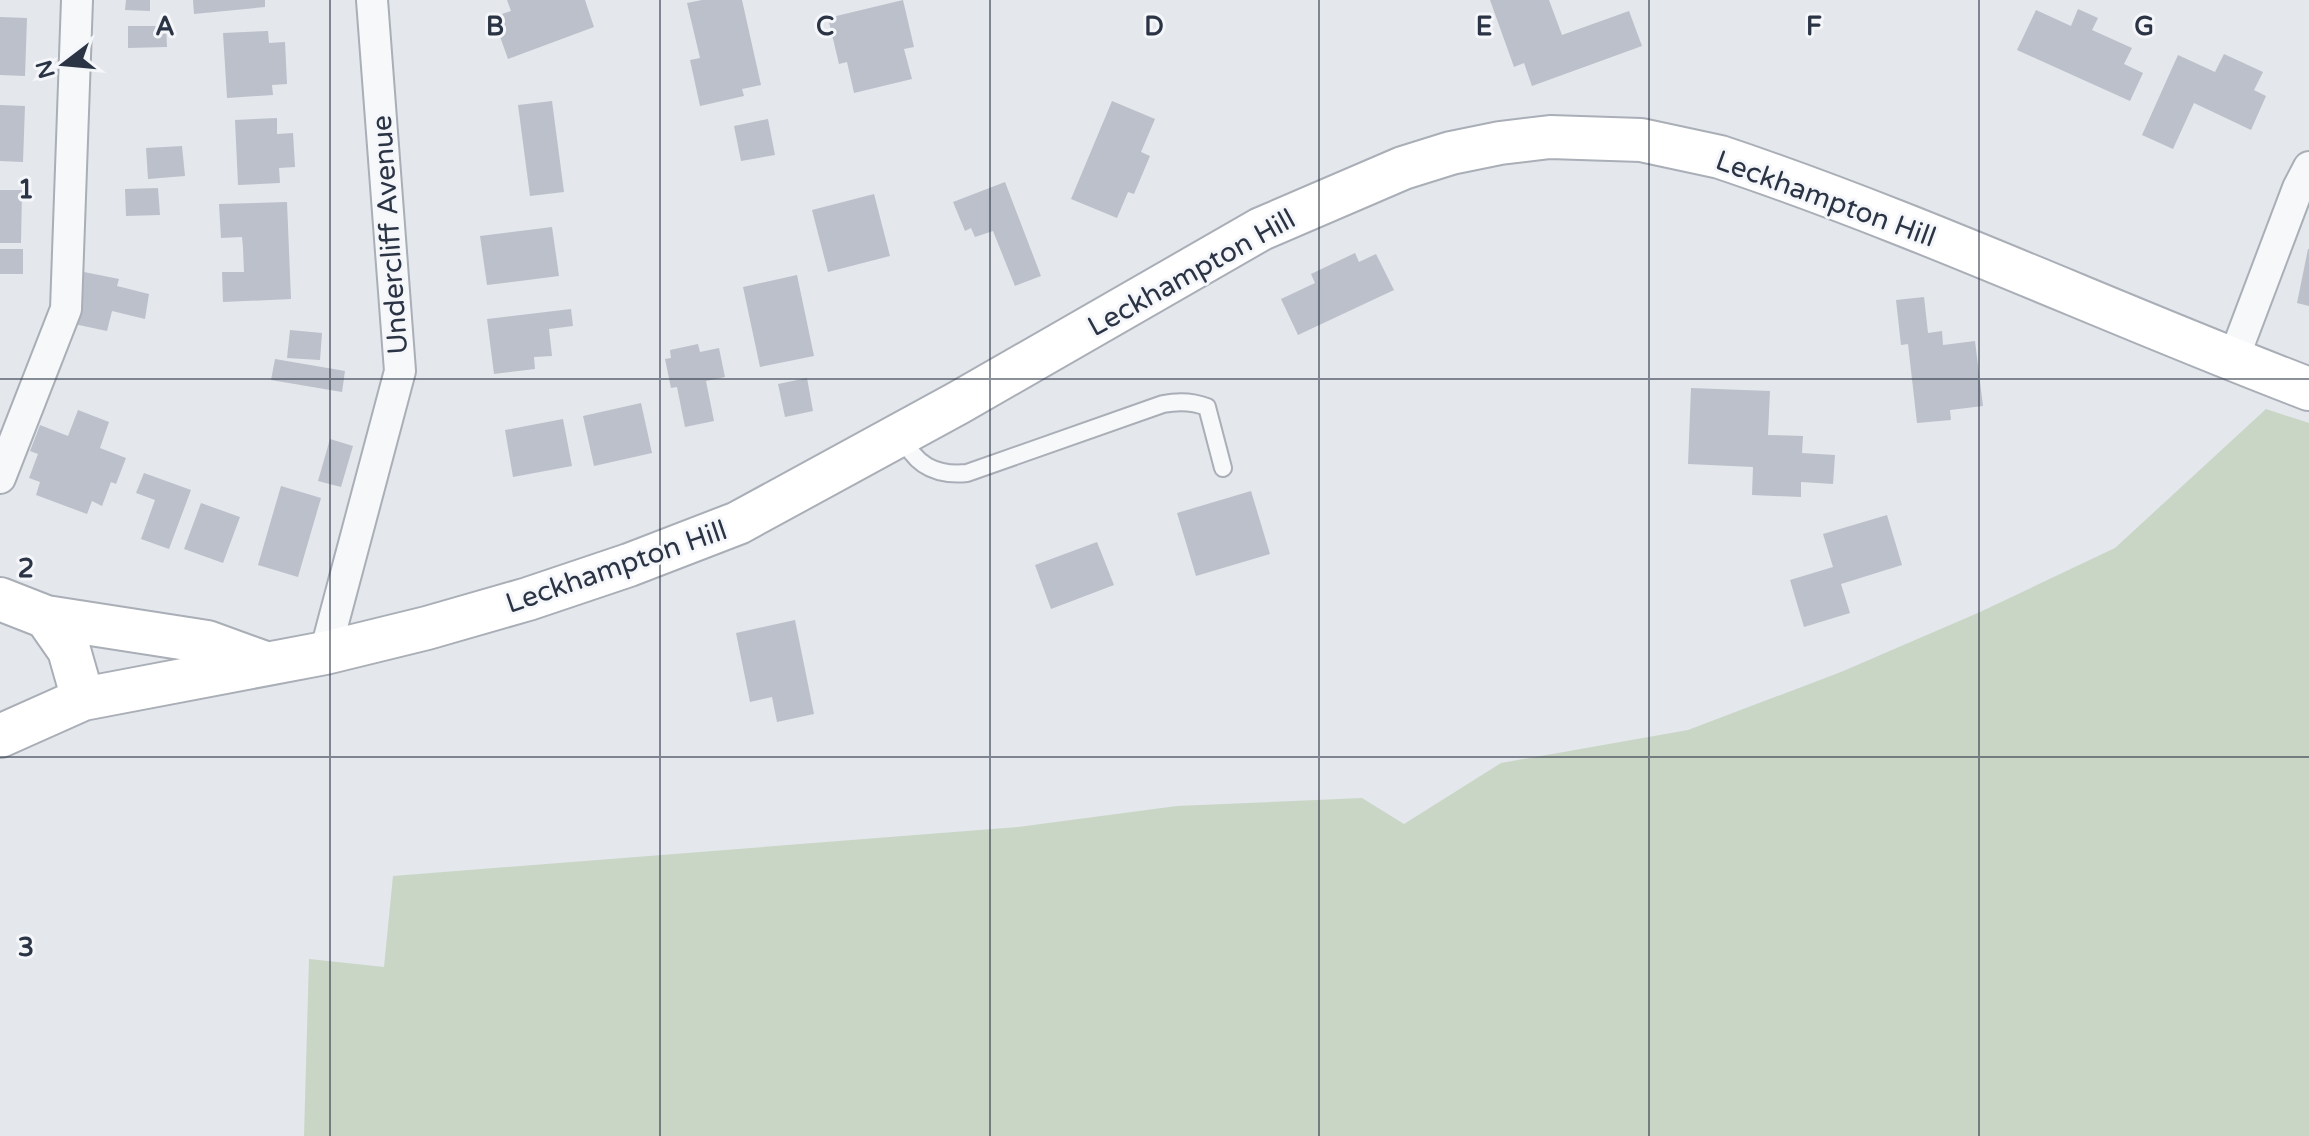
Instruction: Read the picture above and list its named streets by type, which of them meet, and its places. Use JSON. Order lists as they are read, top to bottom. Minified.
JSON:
{"streets":{"street":["Leckhampton Hill","Undercliff Avenue"]},"crossings":[["Leckhampton Hill","Undercliff Avenue"]],"north":"left","grid":{"columns":["A","B","C","D","E","F","G"],"rows":["1","2","3"]}}
